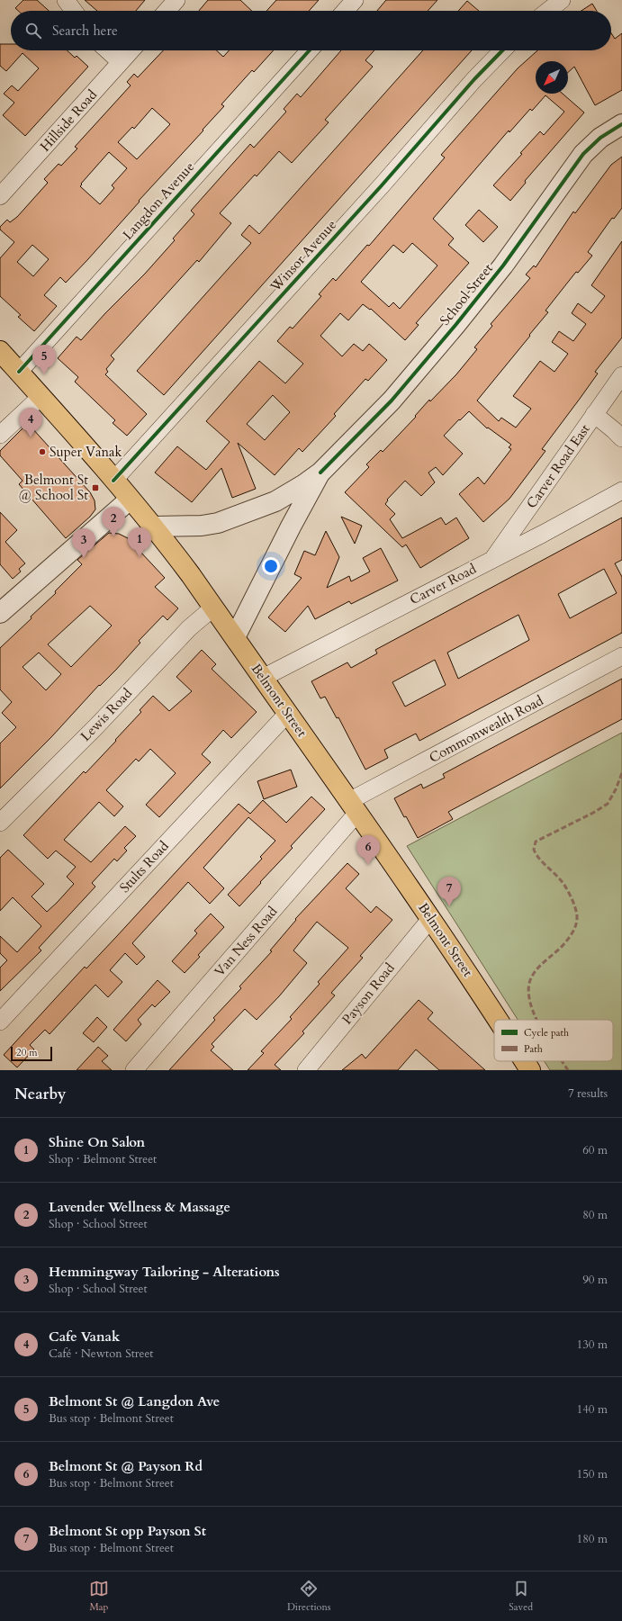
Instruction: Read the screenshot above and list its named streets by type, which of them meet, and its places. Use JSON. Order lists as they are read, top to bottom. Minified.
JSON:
{"streets":{"main road":["Belmont Street"],"street":["Hillside Road","Langdon Avenue","Winsor Avenue","School Street","Carver Road East","Carver Road","Lewis Road","Commonwealth Road","Stults Road","Van Ness Road","Payson Road"]},"crossings":[["Langdon Avenue","Belmont Street"],["Winsor Avenue","Belmont Street"],["School Street","Belmont Street"],["Carver Road East","Carver Road"],["Carver Road","Belmont Street"],["Belmont Street","Lewis Road"],["Belmont Street","Commonwealth Road"],["Belmont Street","Stults Road"],["Belmont Street","Van Ness Road"],["Belmont Street","Payson Road"],["Commonwealth Road","Van Ness Road"]],"places":{"other":["Super Vanak"],"transit":["Belmont St @ School St"]},"legend":["Cycle path","Path"],"scale_bar":"20 m","north":"bottom left","page":{"search":"Search here","pins":["5","4","2","1","3","6","7"],"scale":"20 m","heading":["Nearby","7 results"],"list":[{"mark":"1","name":"Shine On Salon","note":"Shop · Belmont Street","value":"60 m"},{"mark":"2","name":"Lavender Wellness & Massage","note":"Shop · School Street","value":"80 m"},{"mark":"3","name":"Hemmingway Tailoring - Alterations","note":"Shop · School Street","value":"90 m"},{"mark":"4","name":"Cafe Vanak","note":"Café · Newton Street","value":"130 m"},{"mark":"5","name":"Belmont St @ Langdon Ave","note":"Bus stop · Belmont Street","value":"140 m"},{"mark":"6","name":"Belmont St @ Payson Rd","note":"Bus stop · Belmont Street","value":"150 m"},{"mark":"7","name":"Belmont St opp Payson St","note":"Bus stop · Belmont Street","value":"180 m"}],"nav":["Map","Directions","Saved"]}}
